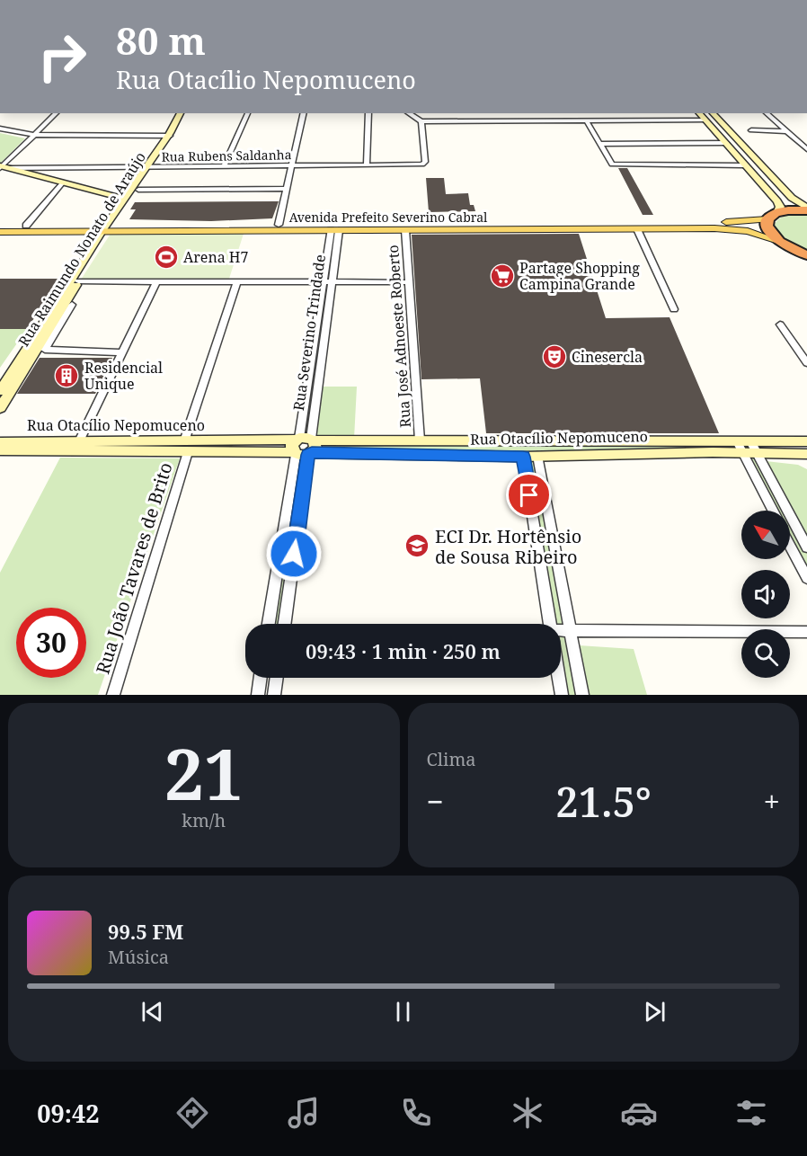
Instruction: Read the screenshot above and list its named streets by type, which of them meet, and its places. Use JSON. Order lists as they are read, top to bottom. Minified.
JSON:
{"streets":{"main road":["Avenida Prefeito Severino Cabral"],"street":["Rua Rubens Saldanha","Rua Raimundo Nonato de Araújo","Rua Severino Trindade","Rua José Adnoeste Roberto","Rua Otacílio Nepomuceno","Rua João Tavares de Brito"]},"crossings":[["Rua Rubens Saldanha","Rua Raimundo Nonato de Araújo"],["Avenida Prefeito Severino Cabral","Rua Raimundo Nonato de Araújo"],["Avenida Prefeito Severino Cabral","Rua Severino Trindade"],["Avenida Prefeito Severino Cabral","Rua José Adnoeste Roberto"],["Rua Severino Trindade","Rua Otacílio Nepomuceno"],["Rua José Adnoeste Roberto","Rua Otacílio Nepomuceno"],["Rua Otacílio Nepomuceno","Rua João Tavares de Brito"]],"places":{"sports":["Arena H7"],"supermarket":["Partage Shopping Campina Grande"],"theatre":["Cinesercla"],"building":["Residencial Unique"],"school or university":["ECI Dr. Hortênsio de Sousa Ribeiro"]},"north":"top left","page":{"turn":["80 m","Rua Otacílio Nepomuceno"],"limit":"30","trip":"09:43 · 1 min · 250 m","tile":[["21","km/h"],"Clima"],"heat":["−","21.5°","+"],"song":["99.5 FM","Música"],"tabs":"09:42"}}
